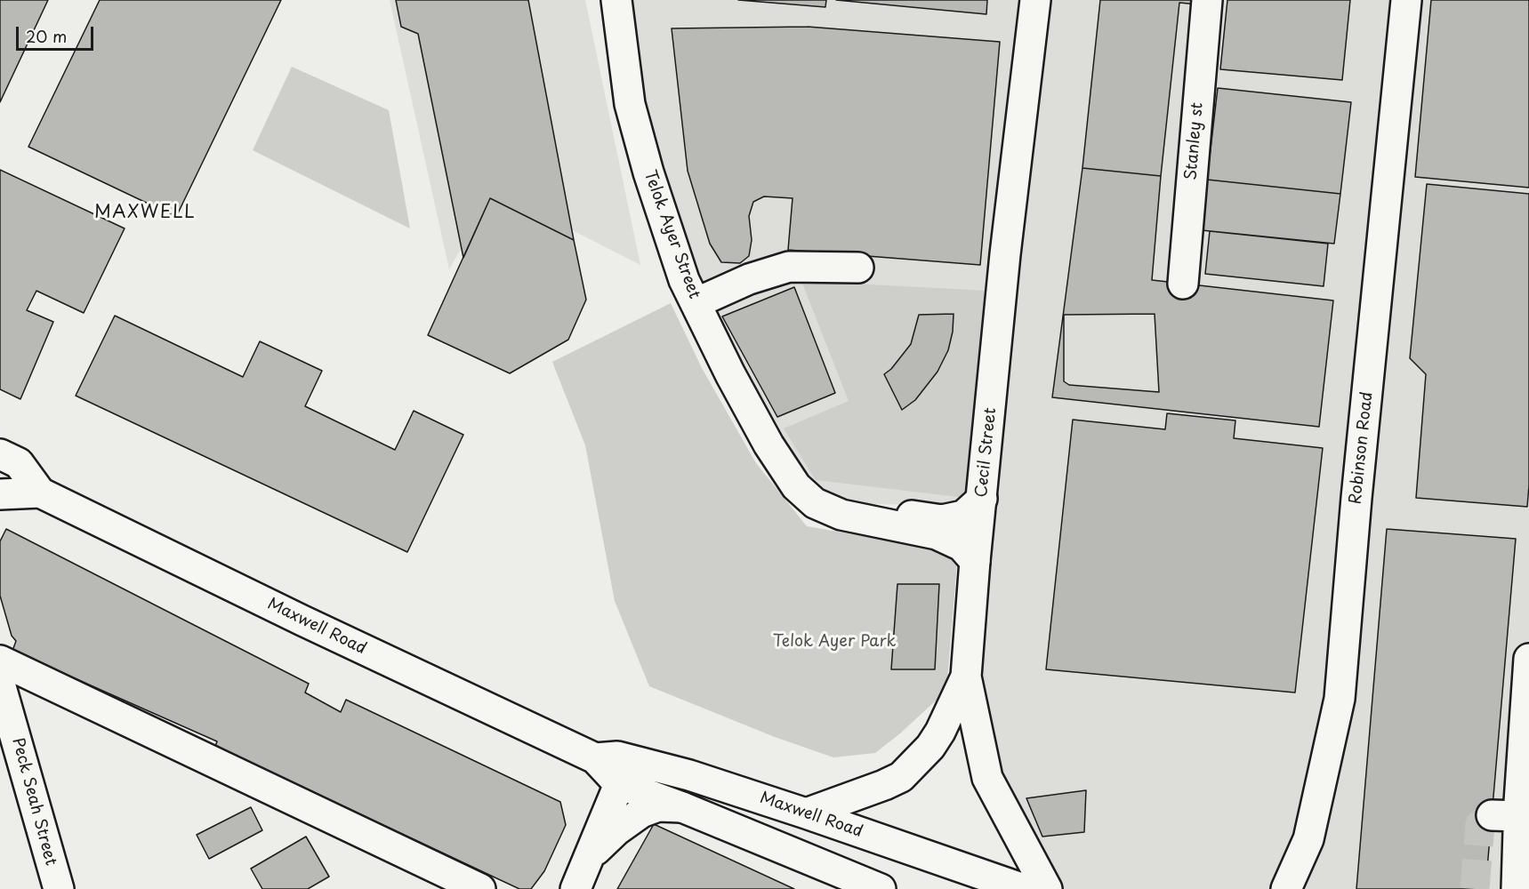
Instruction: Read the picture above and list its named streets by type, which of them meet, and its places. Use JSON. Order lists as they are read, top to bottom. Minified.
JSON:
{"streets":{"main road":["Stanley st","Telok Ayer Street","Robinson Road","Cecil Street","Maxwell Road","Peck Seah Street"]},"crossings":[["Telok Ayer Street","Cecil Street"]],"districts":["MAXWELL"],"parks":["Telok Ayer Park"],"scale_bar":"20 m"}
